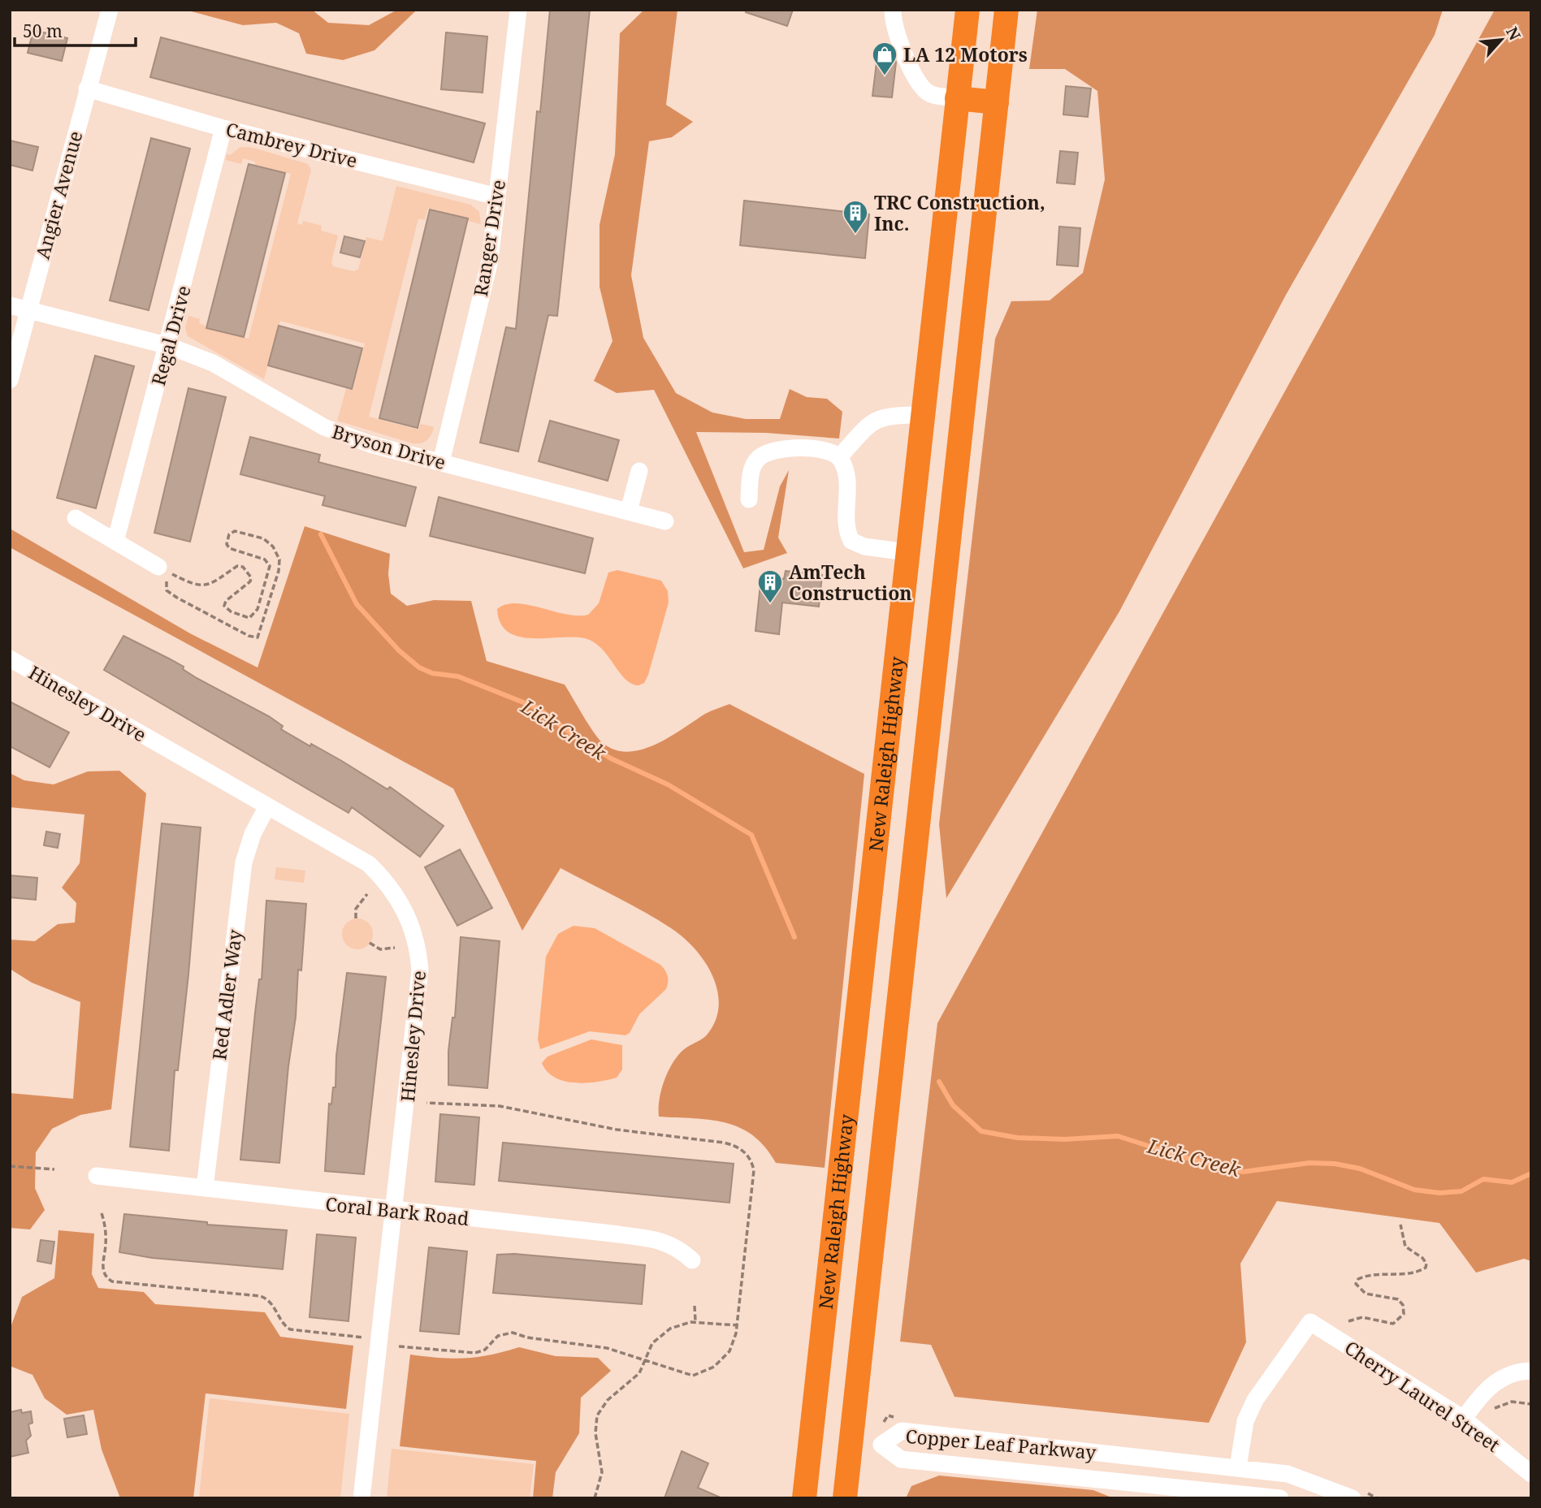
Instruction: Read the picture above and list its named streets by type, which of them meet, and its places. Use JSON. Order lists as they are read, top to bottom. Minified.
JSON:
{"streets":{"highway":["New Raleigh Highway"],"street":["Cambrey Drive","Angier Avenue","Ranger Drive","Regal Drive","Bryson Drive","Hinesley Drive","Red Adler Way","Coral Bark Road","Cherry Laurel Street","Copper Leaf Parkway"]},"crossings":[["Cambrey Drive","Angier Avenue"],["Cambrey Drive","Ranger Drive"],["Cambrey Drive","Regal Drive"],["Angier Avenue","Bryson Drive"],["Ranger Drive","Bryson Drive"],["Regal Drive","Bryson Drive"],["Hinesley Drive","Red Adler Way"],["Hinesley Drive","Coral Bark Road"],["Red Adler Way","Coral Bark Road"],["Cherry Laurel Street","Copper Leaf Parkway"]],"water":["Lick Creek"],"places":{"shop":["LA 12 Motors"],"building":["TRC Construction, Inc.","AmTech Construction"]},"scale_bar":"50 m","north":"top right"}
